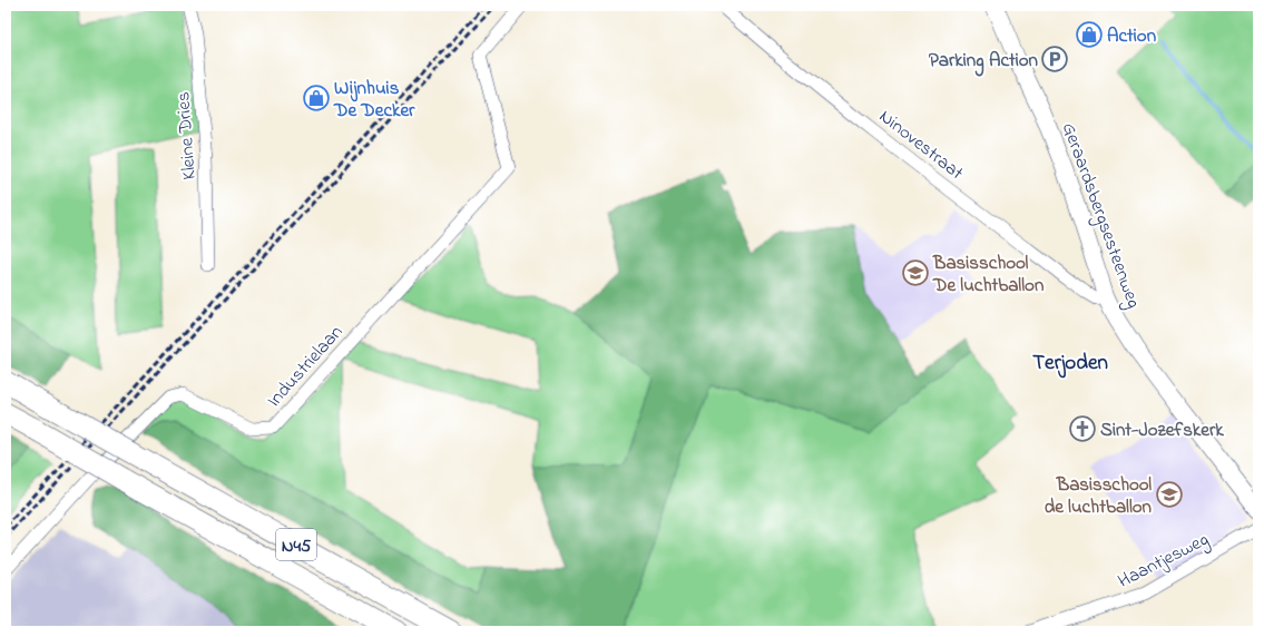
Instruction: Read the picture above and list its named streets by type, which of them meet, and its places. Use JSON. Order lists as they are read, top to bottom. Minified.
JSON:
{"streets":{"highway":["N45"],"main road":["Geraardsbergsesteenweg"],"street":["Kleine Dries","Ninovestraat","Industrielaan","Haantjesweg"]},"crossings":[["Ninovestraat","Geraardsbergsesteenweg"]],"districts":["Terjoden"],"places":{"shop":["Action","Wijnhuis De Decker"],"parking":["Parking Action"],"school or university":["Basisschool De luchtballon","Basisschool de luchtballon"],"church":["Sint-Jozefskerk"]}}
